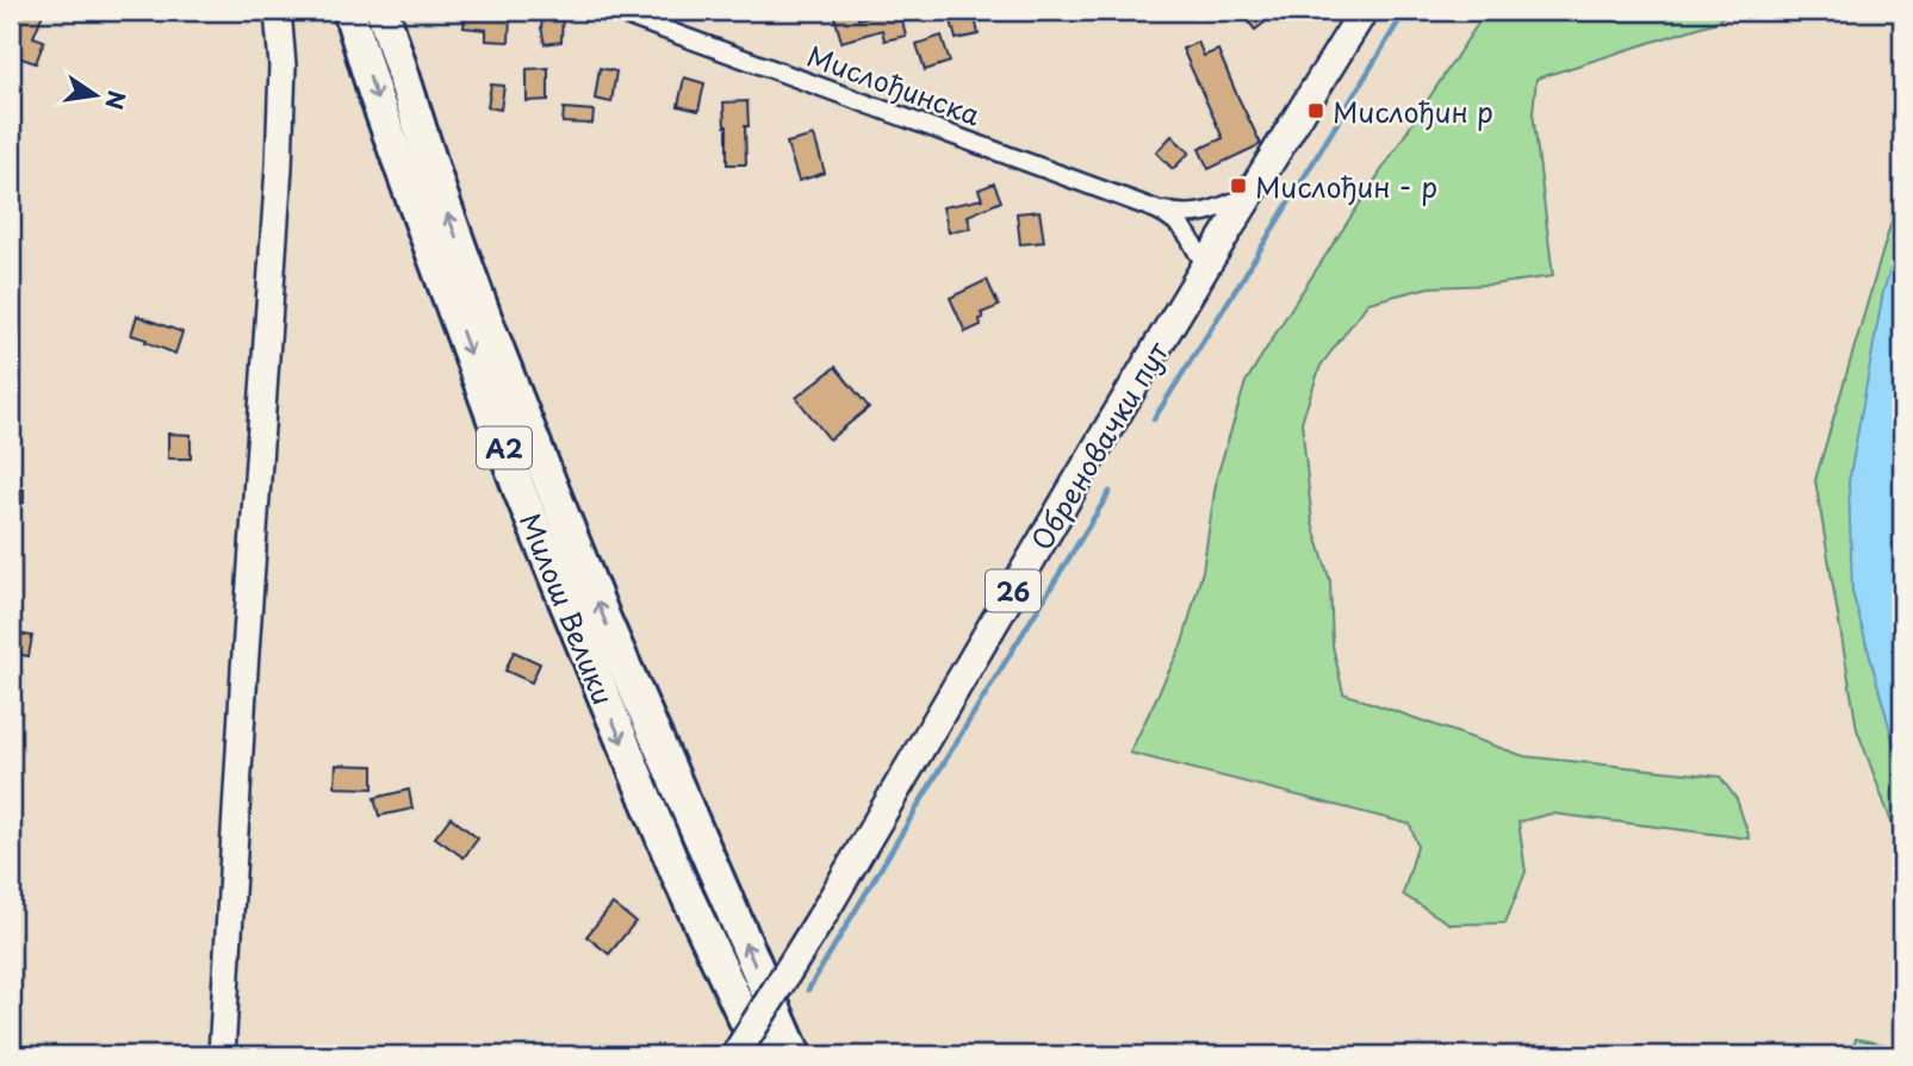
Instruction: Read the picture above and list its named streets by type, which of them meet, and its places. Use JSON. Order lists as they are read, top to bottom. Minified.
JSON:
{"streets":{"highway":["A2","Милош Велики"],"main road":["Обреновачки пут","26"],"street":["Мислођинска"]},"crossings":[["Мислођинска","Обреновачки пут"]],"places":{"transit":["Мислођин р","Мислођин - р"]},"north":"right"}
